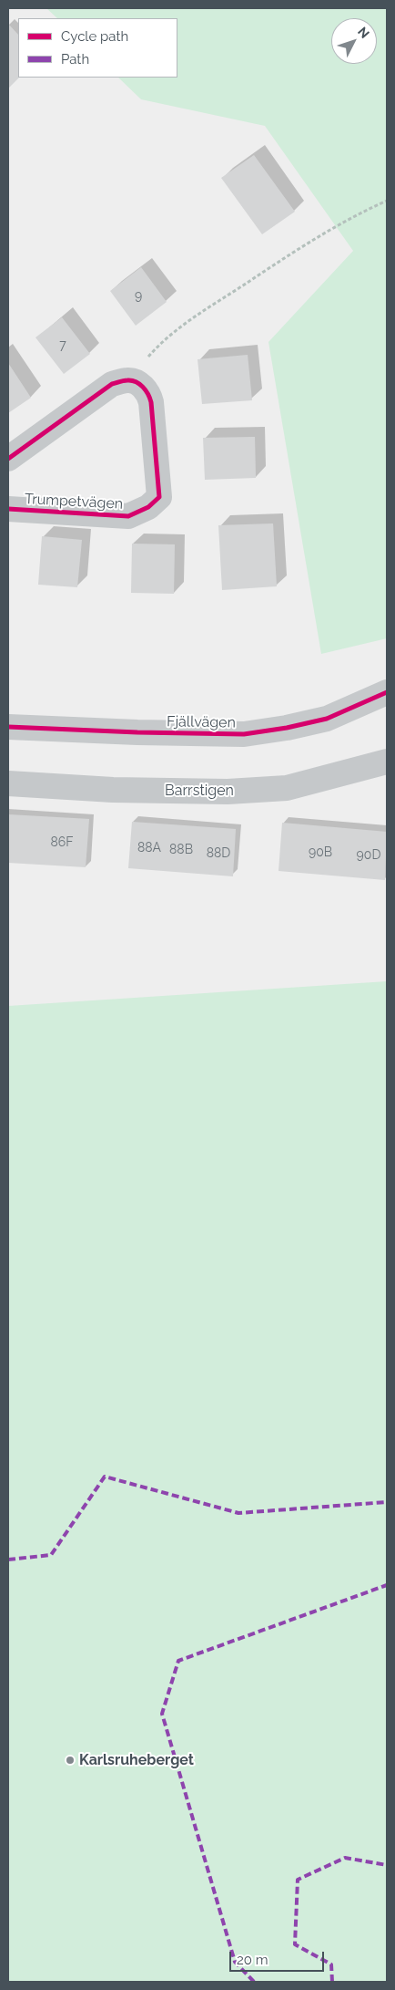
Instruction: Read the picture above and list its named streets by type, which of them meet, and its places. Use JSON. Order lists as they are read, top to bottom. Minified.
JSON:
{"streets":{"street":["Trumpetvägen","Fjällvägen","Barrstigen"]},"places":["Karlsruheberget"],"house_numbers":["9","7","86F","88A","88B","90B","88D","90D"],"legend":["Cycle path","Path"],"scale_bar":"20 m","north":"top right"}
